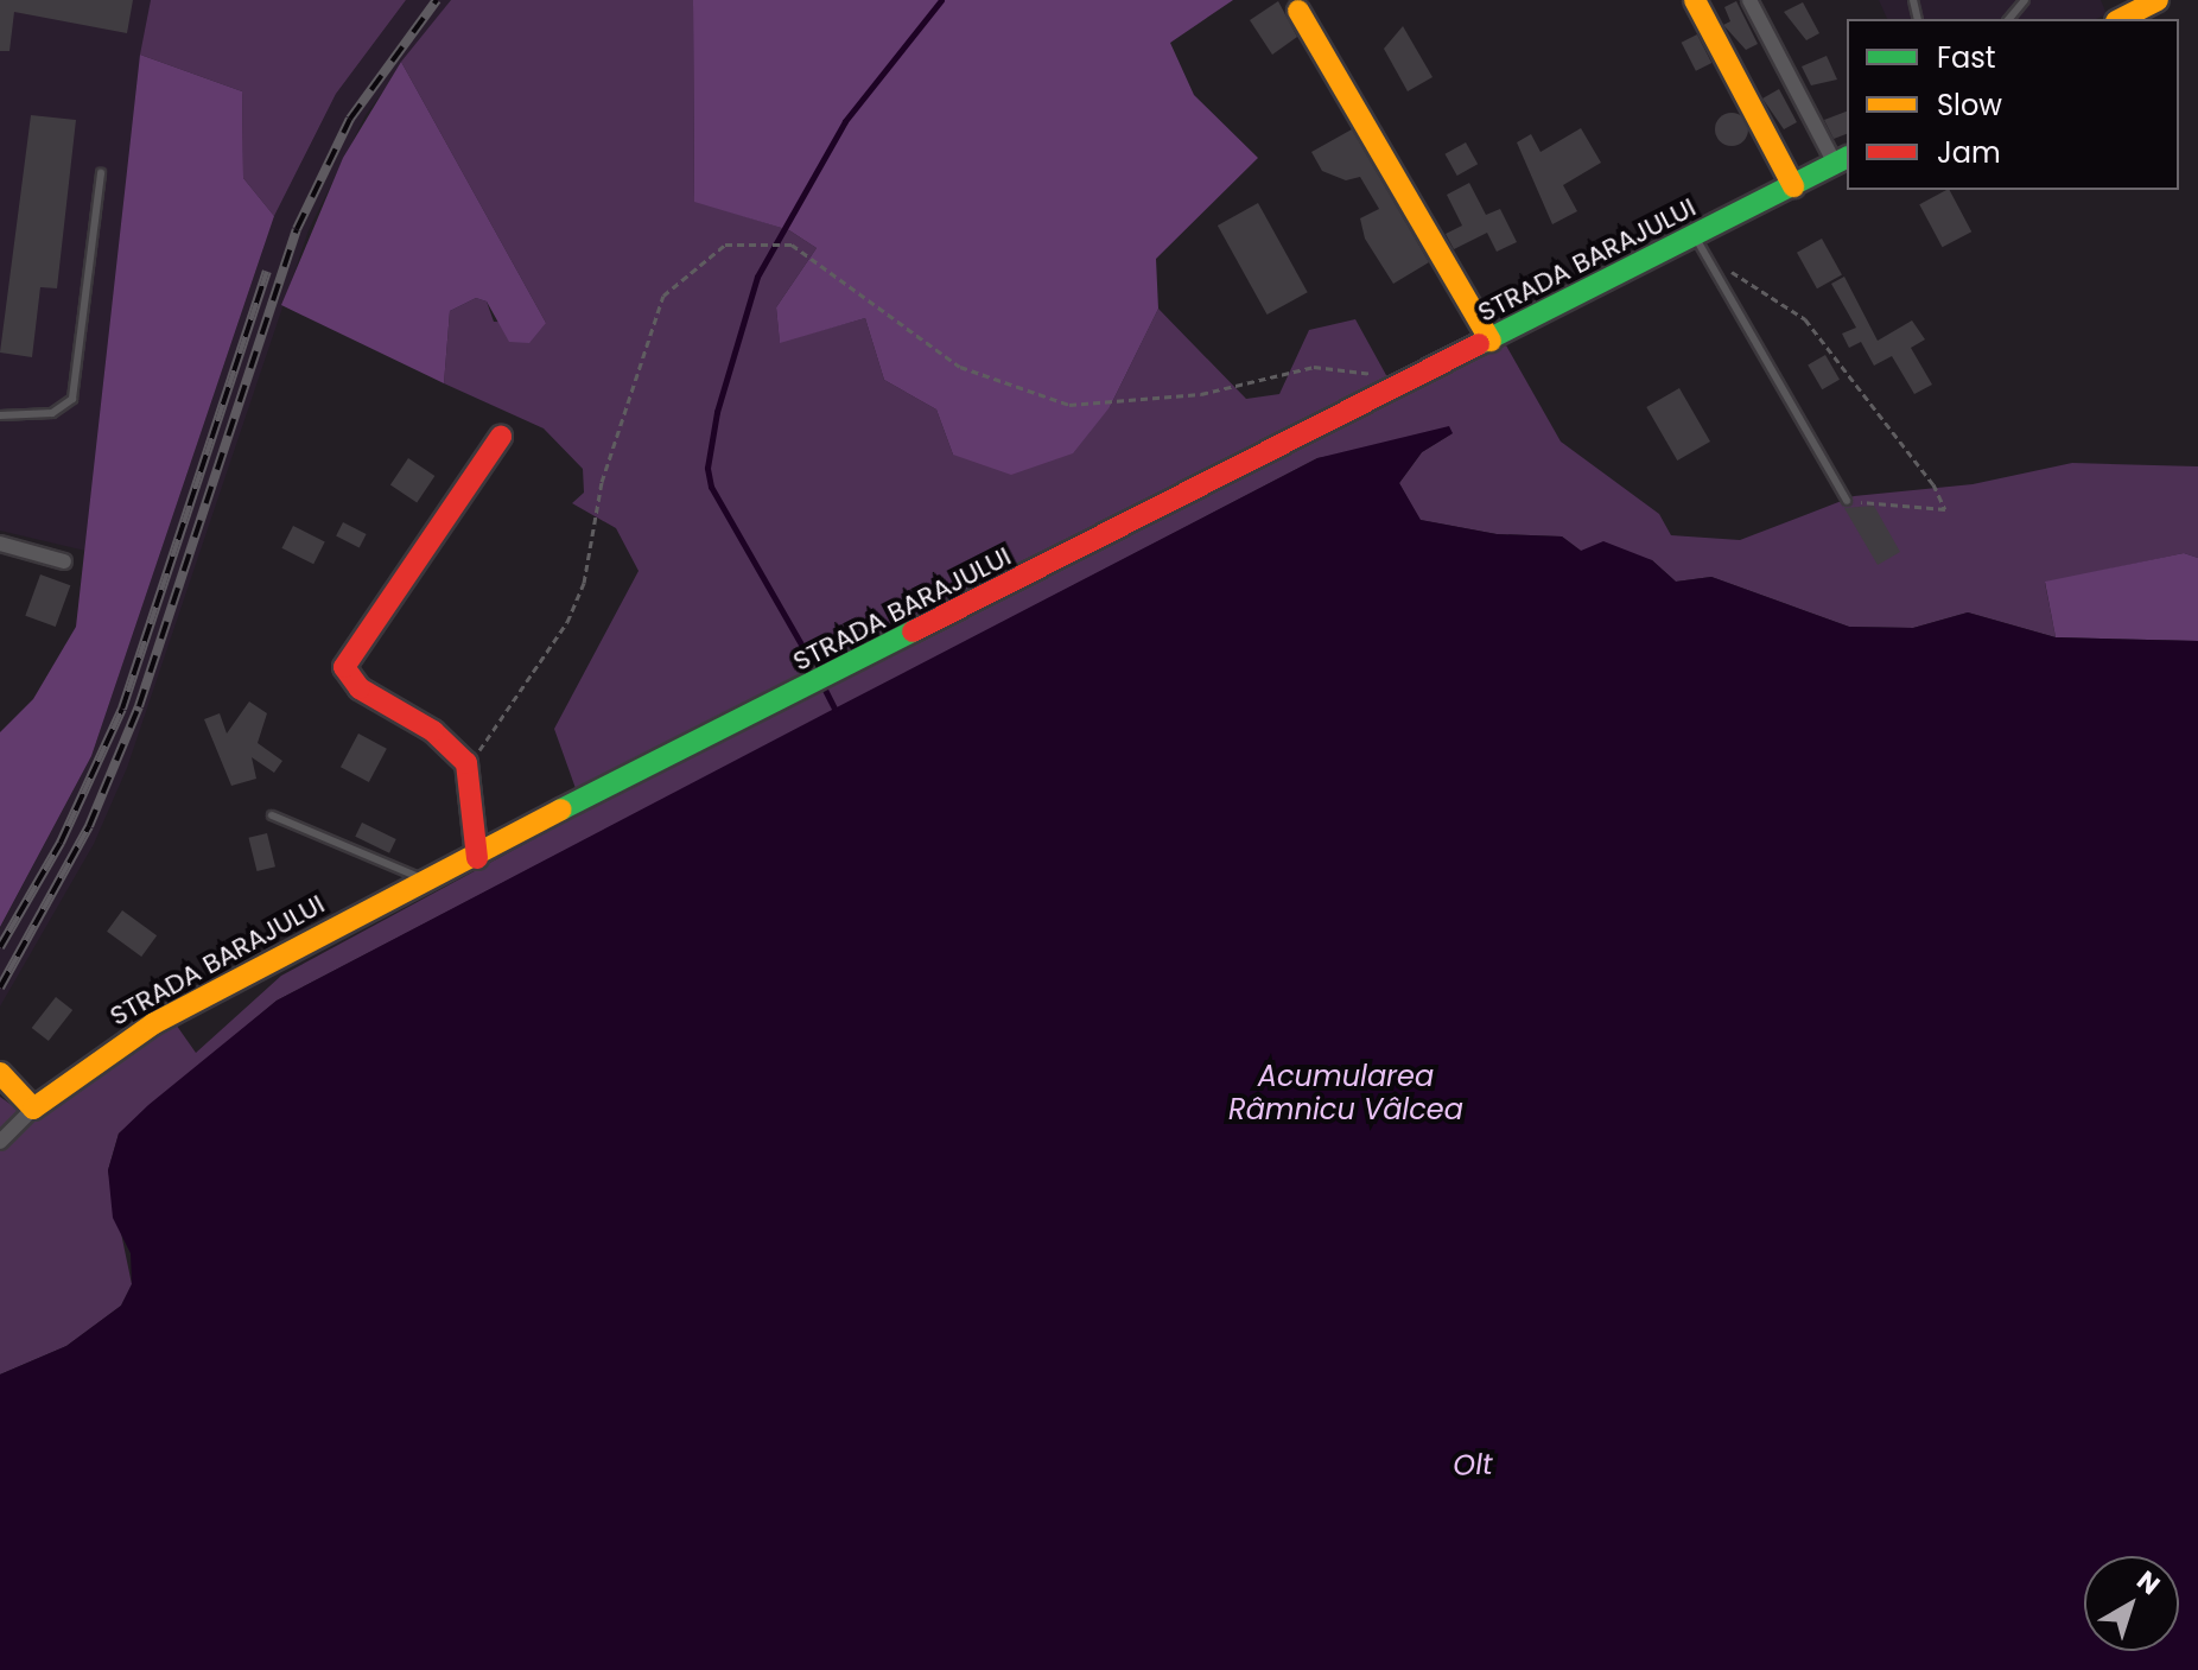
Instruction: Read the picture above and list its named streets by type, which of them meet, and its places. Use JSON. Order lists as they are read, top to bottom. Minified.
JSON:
{"streets":{"street":["STRADA BARAJULUI"]},"water":["Acumularea Râmnicu Vâlcea","Olt"],"legend":["Fast","Slow","Jam"],"north":"top right"}
